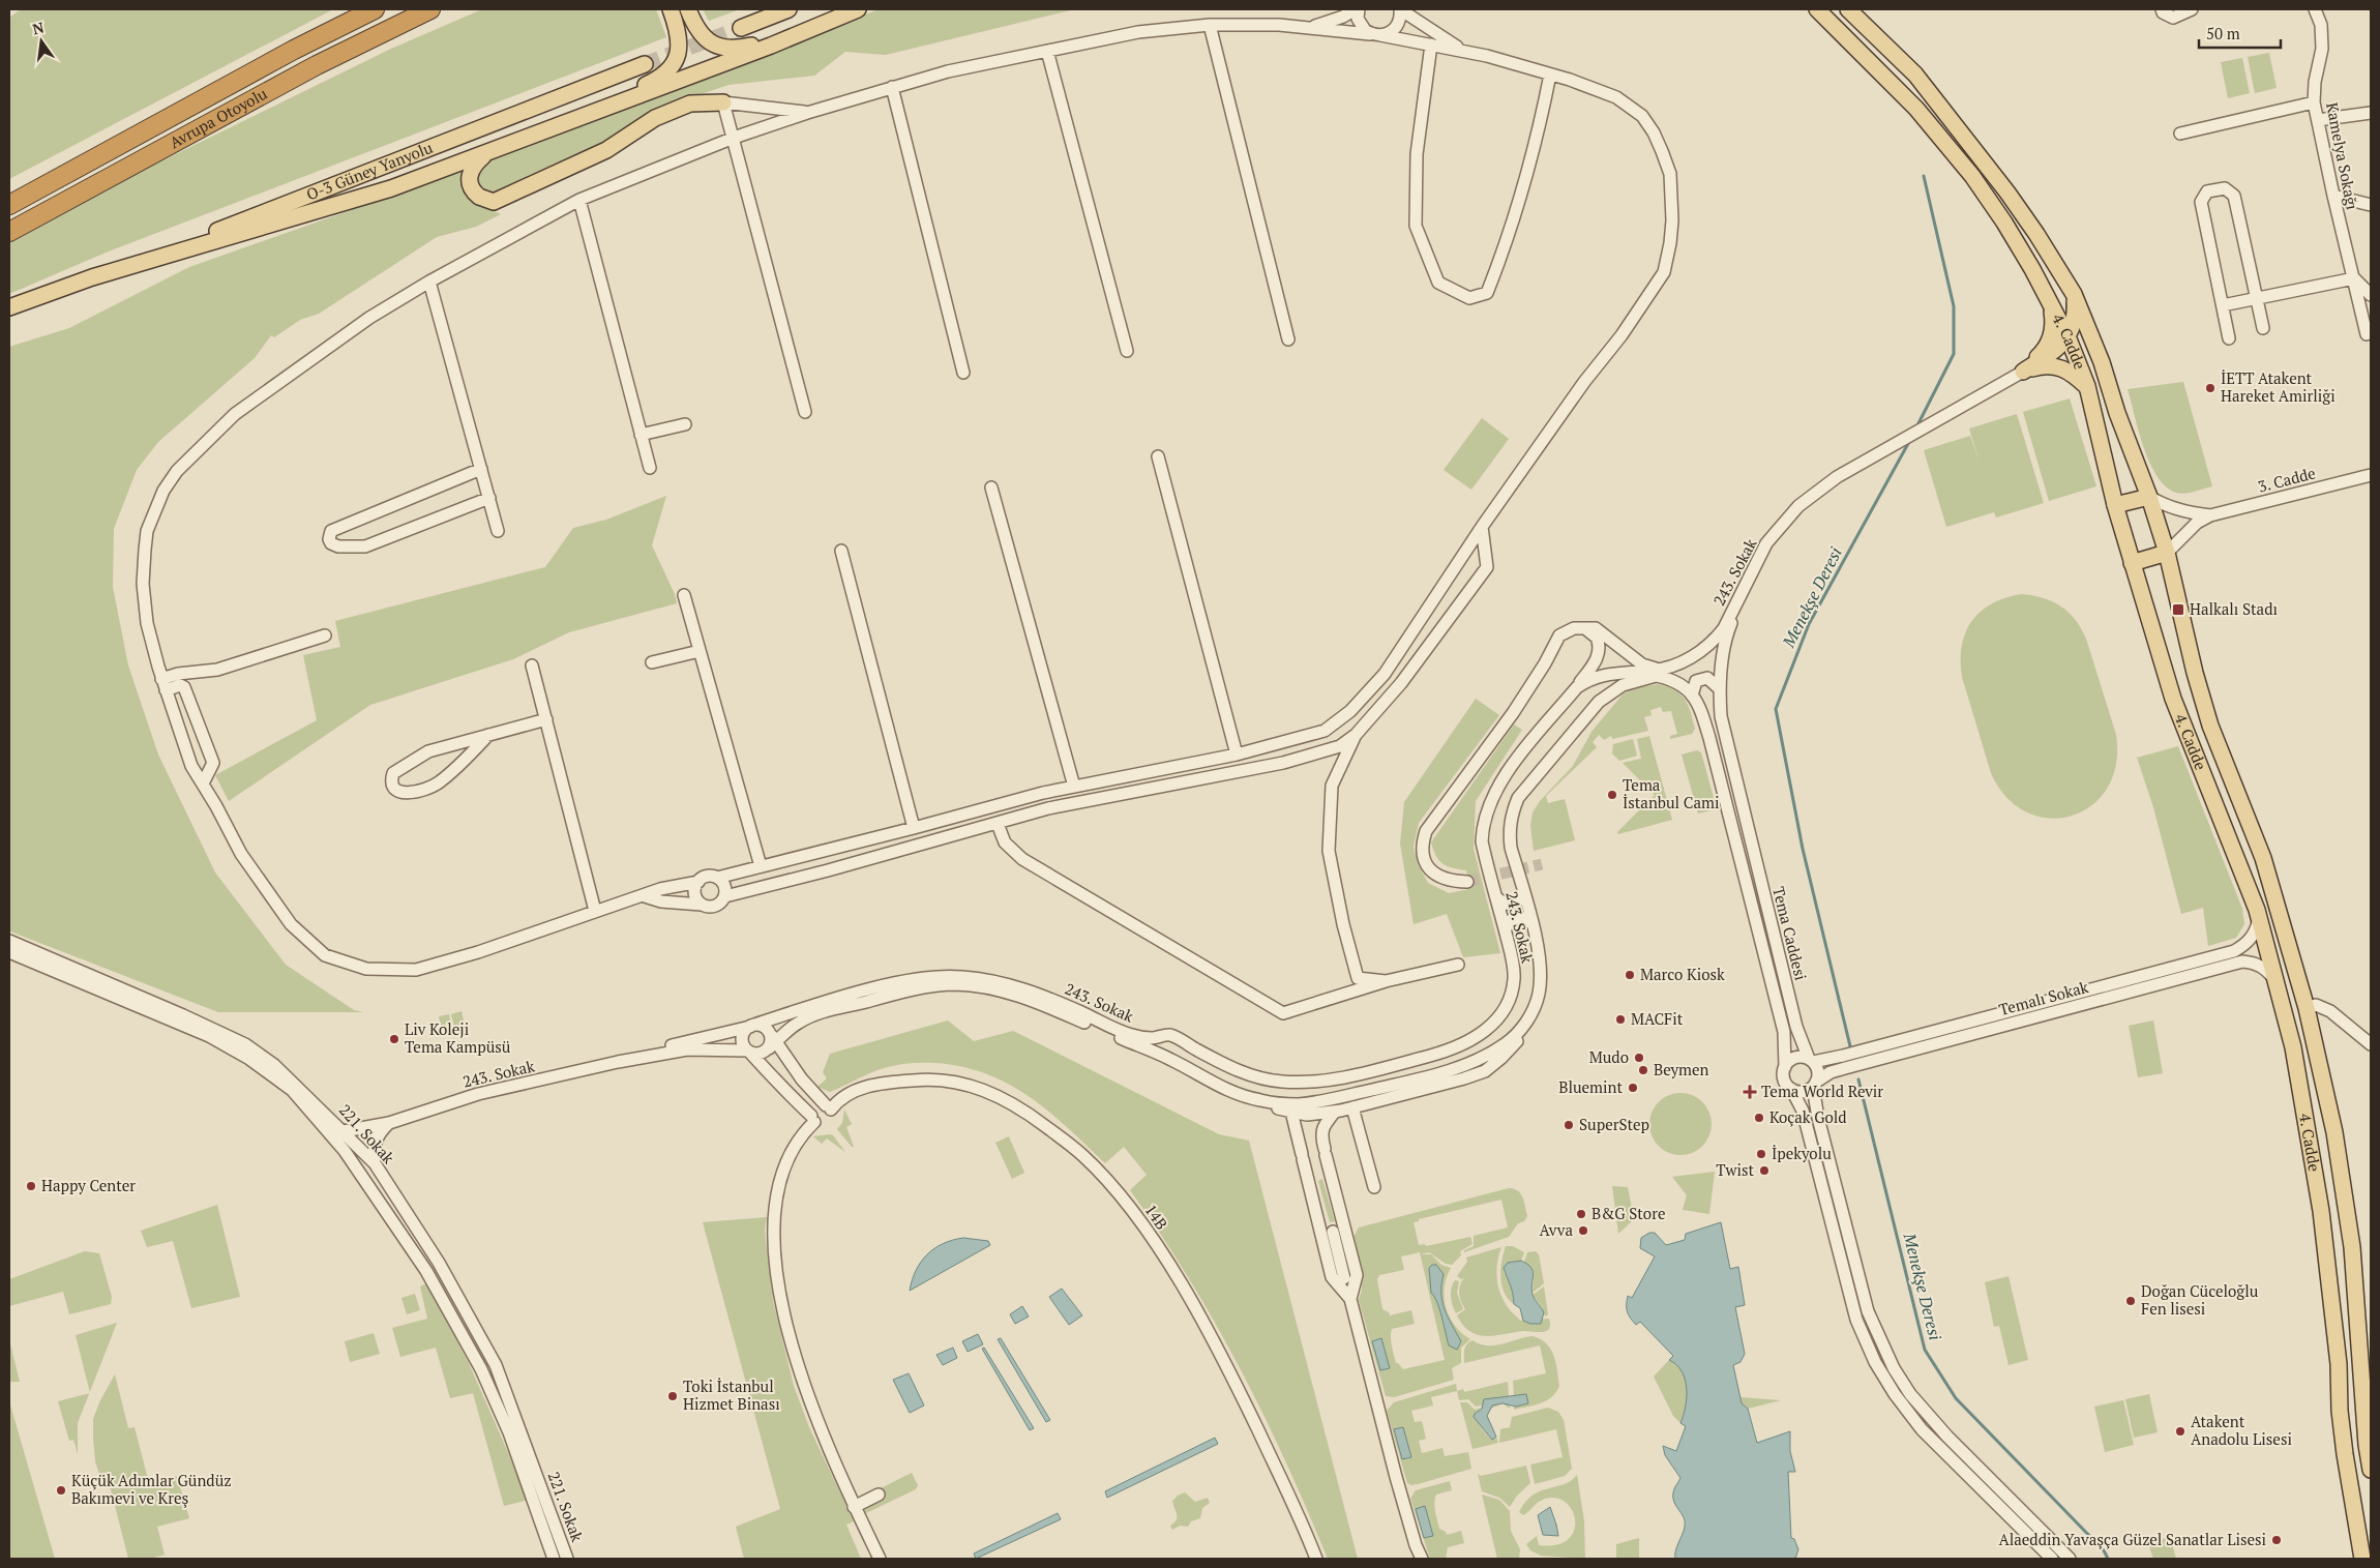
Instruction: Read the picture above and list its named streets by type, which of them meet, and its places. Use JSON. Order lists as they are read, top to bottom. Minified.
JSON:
{"streets":{"highway":["Avrupa Otoyolu"],"main road":["O-3 Güney Yanyolu","4. Cadde"],"street":["Kamelya Sokağı","3. Cadde","243. Sokak","Tema Caddesi","Temalı Sokak","221. Sokak","14B"]},"crossings":[["4. Cadde","Temalı Sokak"],["243. Sokak","Tema Caddesi"],["243. Sokak","221. Sokak"],["243. Sokak","14B"],["Tema Caddesi","Temalı Sokak"]],"water":["Menekşe Deresi"],"places":{"other":["İETT Atakent Hareket Amirliği","Tema İstanbul Cami","Marco Kiosk","MACFit","Liv Koleji Tema Kampüsü","Mudo","Beymen","Bluemint","Koçak Gold","SuperStep","İpekyolu","Twist","Happy Center","B&G Store","Avva","Doğan Cüceloğlu Fen lisesi","Toki İstanbul Hizmet Binası","Atakent Anadolu Lisesi","Küçük Adımlar Gündüz Bakımevi ve Kreş","Alaeddin Yavaşça Güzel Sanatlar Lisesi"],"transit":["Halkalı Stadı"],"health":["Tema World Revir"]},"scale_bar":"50 m","north":"top"}
